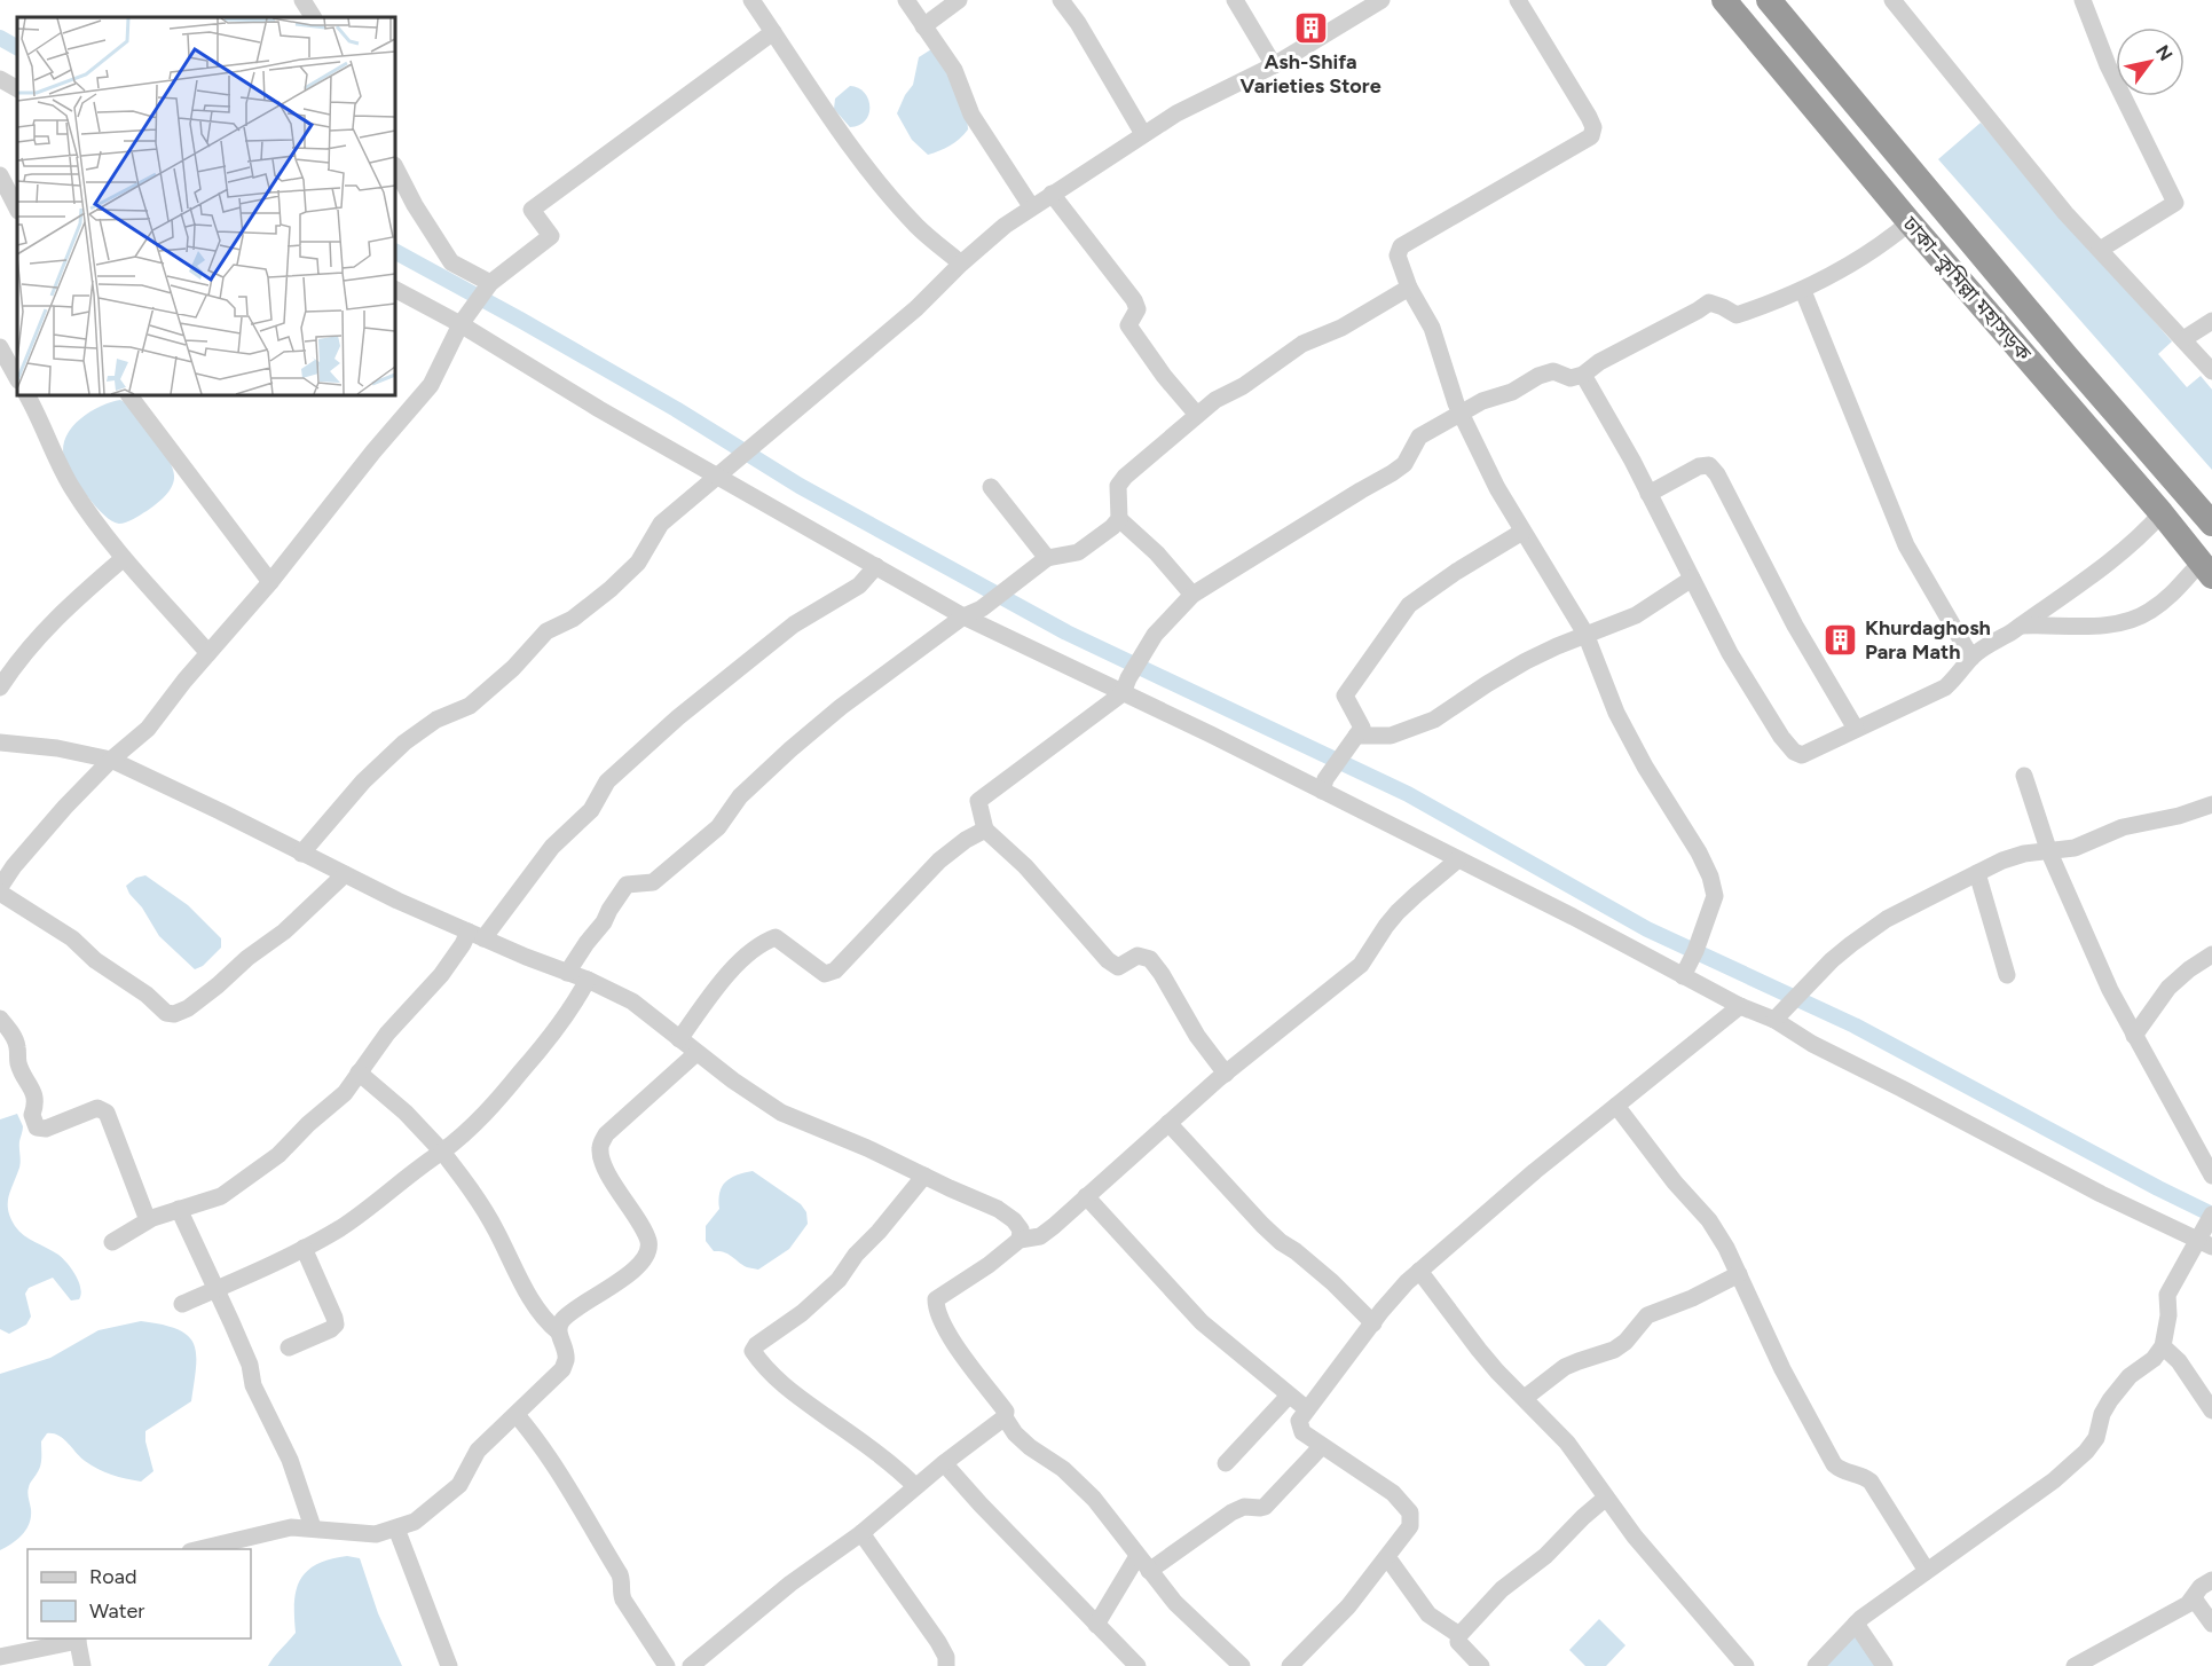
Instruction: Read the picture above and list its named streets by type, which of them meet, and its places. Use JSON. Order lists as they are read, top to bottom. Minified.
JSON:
{"streets":{"highway":["ঢাকা–কুমিল্লা মহাসড়ক"]},"places":{"building":["Ash-Shifa Varieties Store","Khurdaghosh Para Math"]},"legend":["Road","Water"],"north":"top right"}
